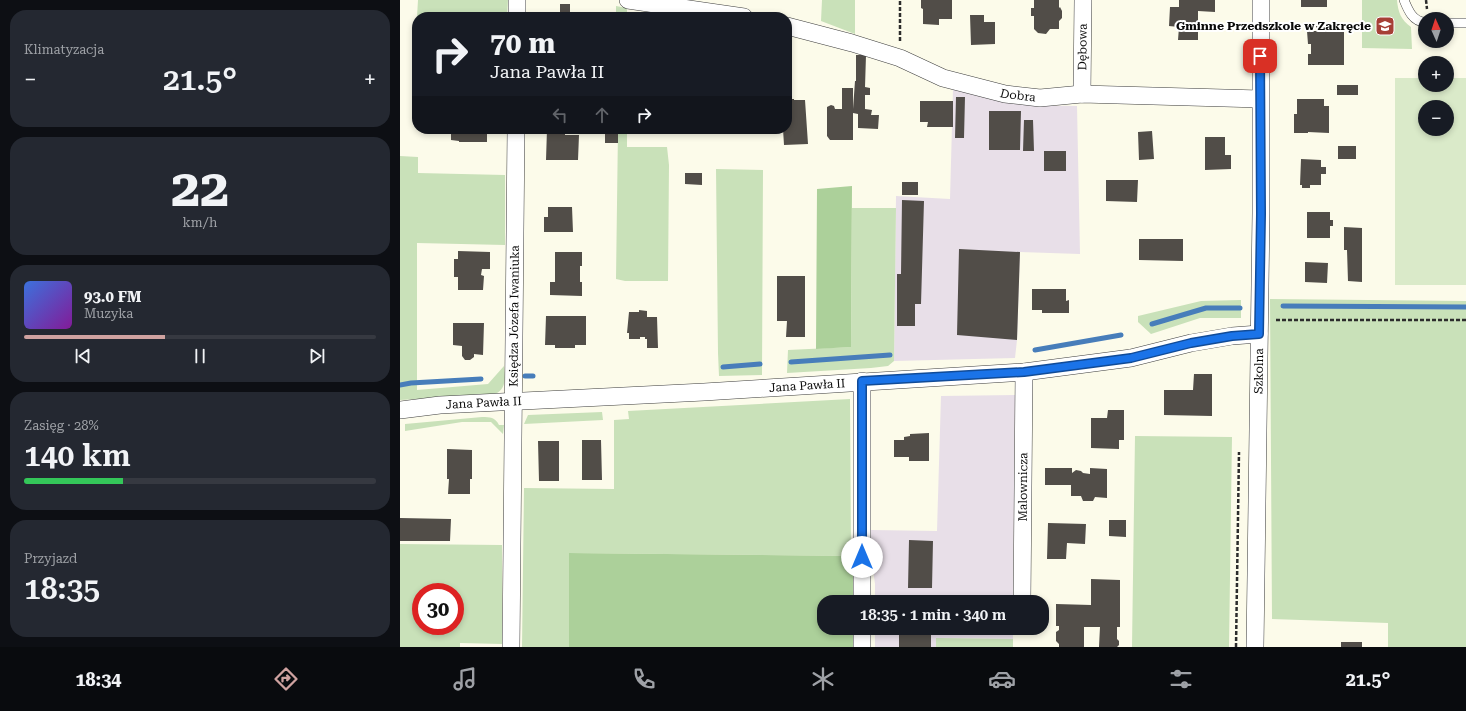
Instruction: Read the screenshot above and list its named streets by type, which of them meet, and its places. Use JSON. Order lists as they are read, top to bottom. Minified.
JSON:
{"streets":{"street":["Dębowa","Dobra","Księdza Józefa Iwaniuka","Szkolna","Jana Pawła II","Malownicza"]},"crossings":[["Dębowa","Dobra"],["Dobra","Szkolna"],["Księdza Józefa Iwaniuka","Jana Pawła II"],["Szkolna","Jana Pawła II"],["Jana Pawła II","Malownicza"]],"places":{"school or university":["Gminne Przedszkole w Zakręcie"]},"north":"top","page":{"tile":["Klimatyzacja",["22","km/h"],["Zasięg · 28%","140 km"],["Przyjazd","18:35"]],"map_buttons":["+","−"],"turn":["70 m","Jana Pawła II"],"heat":["−","21.5°","+"],"song":["93.0 FM","Muzyka"],"limit":"30","trip":"18:35 · 1 min · 340 m","tabs":["18:34","21.5°"]}}
